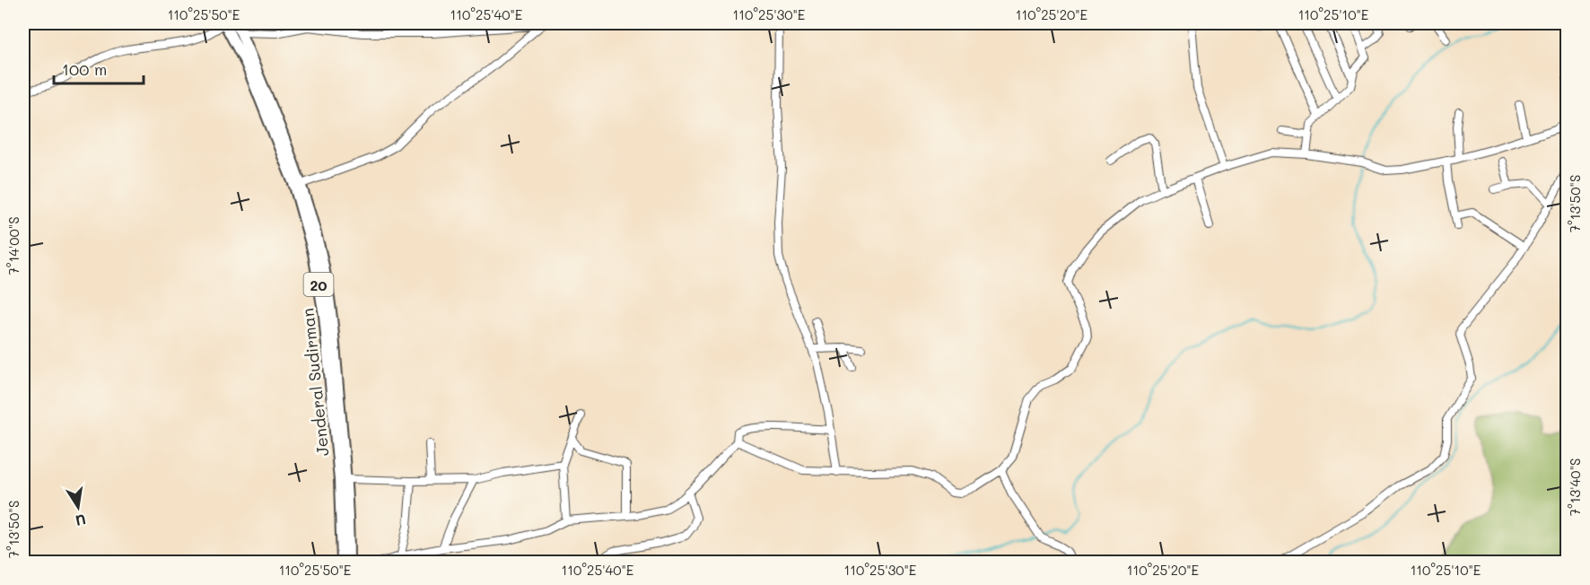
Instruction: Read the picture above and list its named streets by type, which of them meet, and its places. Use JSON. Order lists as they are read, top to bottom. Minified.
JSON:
{"streets":{"highway":["20","Jenderal Sudirman"]},"scale_bar":"100 m","north":"bottom","coordinates":["110°25'50\"E","110°25'40\"E","110°25'30\"E","110°25'20\"E","110°25'10\"E","7°13'50\"S","7°14'00\"S","7°13'40\"S"]}
